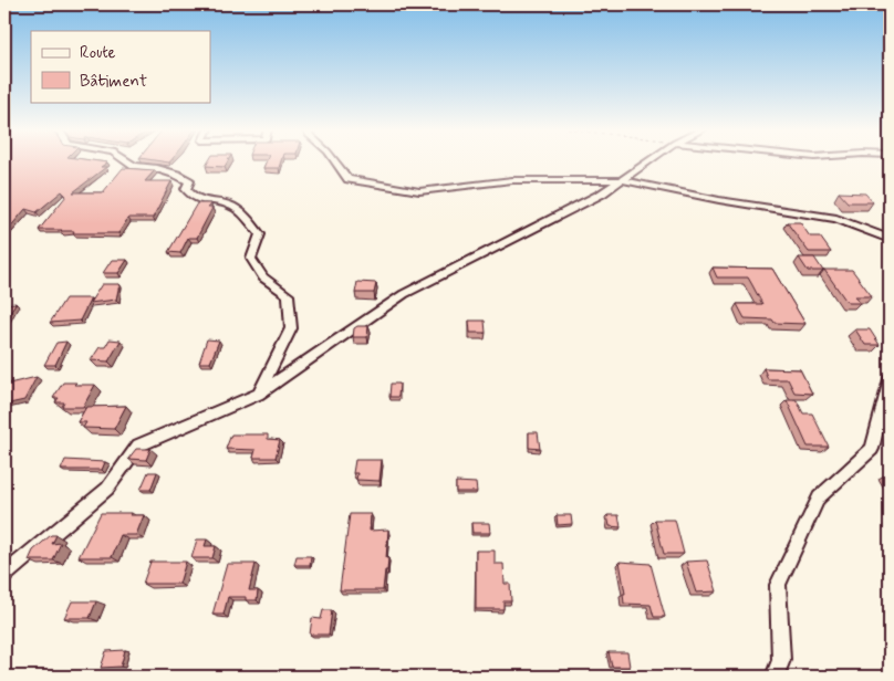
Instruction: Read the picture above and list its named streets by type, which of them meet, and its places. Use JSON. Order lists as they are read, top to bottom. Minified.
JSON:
{"legend":["Route","Bâtiment"]}
